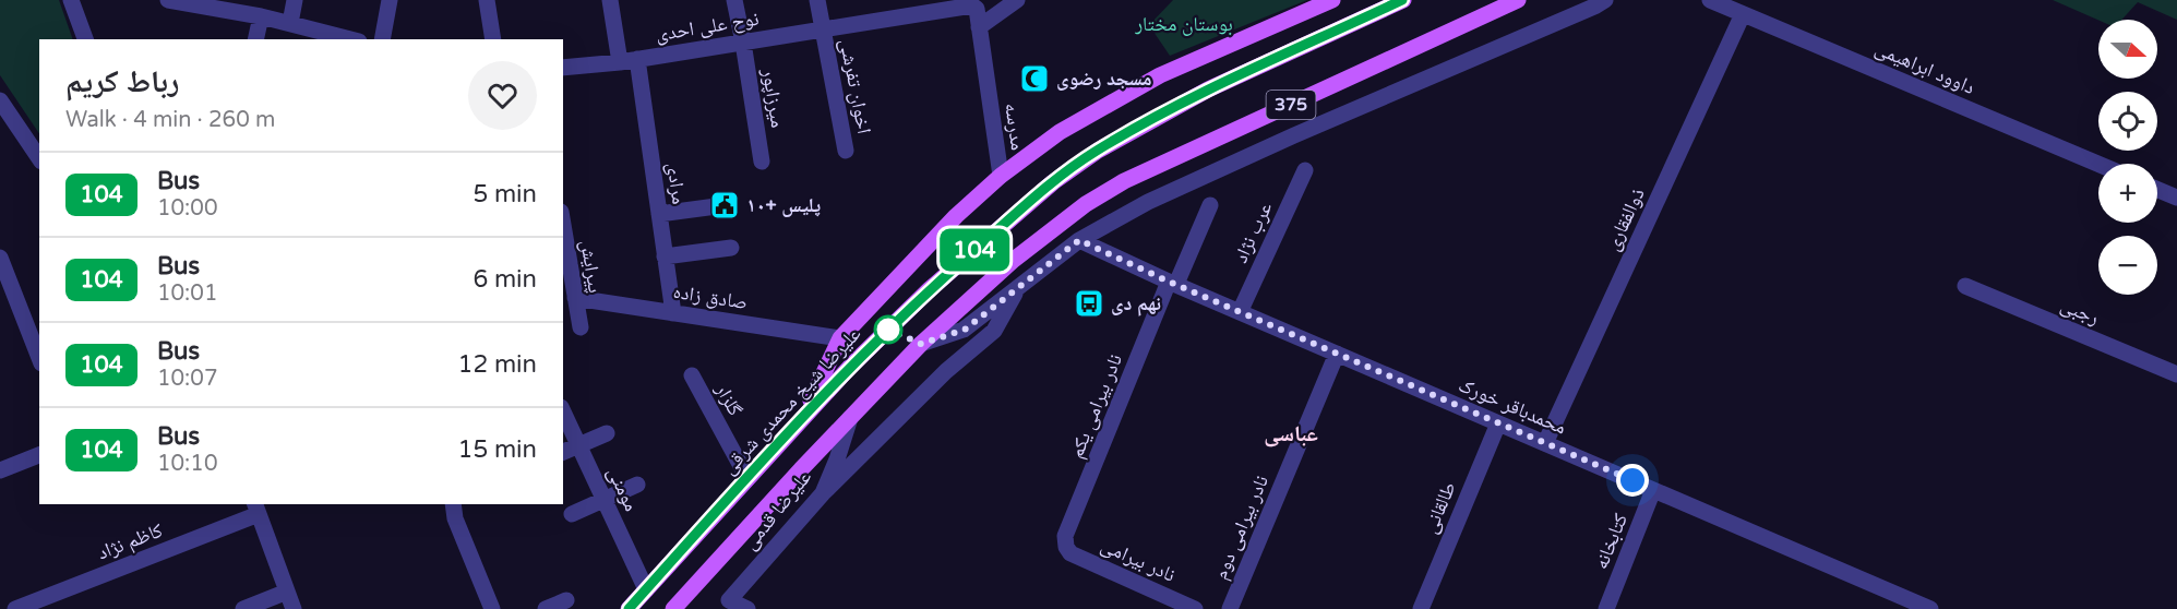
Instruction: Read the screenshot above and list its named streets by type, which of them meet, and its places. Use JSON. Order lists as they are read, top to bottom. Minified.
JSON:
{"streets":{"main road":["375","علیرضا شیخ محمدی شرقی"],"street":["نوح علی احدی","داوود ابراهیمی","اخوان تفرشی","میرزاپور","مدرسه","مرادی","ذوالفقاری","عرب نژاد","پیرایش","صادق زاده","رجبی","گلزار","نادر بیرامی یکم","محمدباقر خورک","مومنی","طالقانی","علیرضا قدمی","نادر بیرامی دوم","کاظم نژاد","کتابخانه","نادر بیرامی"]},"crossings":[["نوح علی احدی","اخوان تفرشی"],["نوح علی احدی","میرزاپور"],["نوح علی احدی","مدرسه"],["نوح علی احدی","مرادی"],["داوود ابراهیمی","ذوالفقاری"],["375","علیرضا قدمی"],["مرادی","صادق زاده"],["ذوالفقاری","محمدباقر خورک"],["عرب نژاد","محمدباقر خورک"],["پیرایش","صادق زاده"],["گلزار","علیرضا شیخ محمدی شرقی"],["علیرضا شیخ محمدی شرقی","مومنی"],["نادر بیرامی یکم","محمدباقر خورک"],["نادر بیرامی یکم","نادر بیرامی"],["محمدباقر خورک","طالقانی"],["محمدباقر خورک","نادر بیرامی دوم"],["محمدباقر خورک","کتابخانه"]],"districts":["عباسی"],"parks":["بوستان مختار"],"places":{"mosque":["مسجد رضوی"],"public building":["پلیس +۱۰"],"bus stop":["نهم دی"]},"lines":["bus line 104"],"north":"right","page":{"on_map":"104","map_buttons":["+","−"],"heading":["رباط کریم","Walk · 4 min · 260 m"],"list":[{"mark":"104","name":"Bus","note":"10:00","value":"5 min"},{"mark":"104","name":"Bus","note":"10:01","value":"6 min"},{"mark":"104","name":"Bus","note":"10:07","value":"12 min"},{"mark":"104","name":"Bus","note":"10:10","value":"15 min"}]}}
